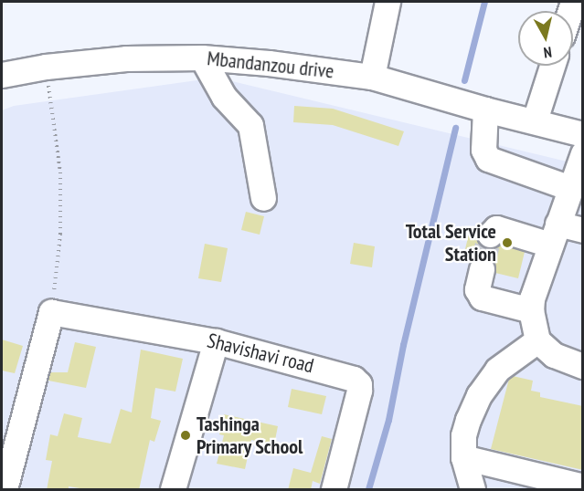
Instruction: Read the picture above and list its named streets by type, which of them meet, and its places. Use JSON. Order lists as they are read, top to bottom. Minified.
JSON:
{"streets":{"street":["Mbandanzou drive","Shavishavi road"]},"places":["Total Service Station","Tashinga Primary School"],"north":"bottom"}
